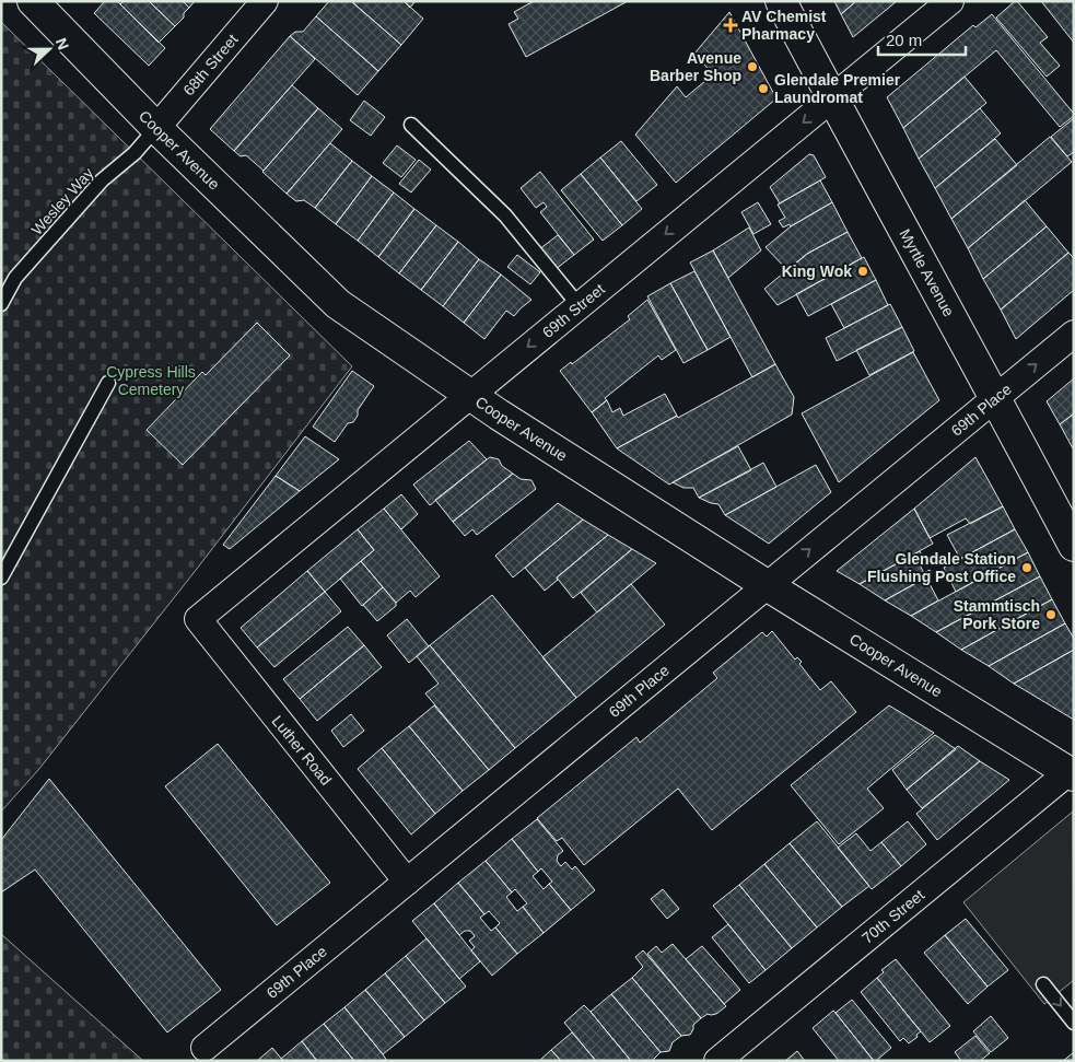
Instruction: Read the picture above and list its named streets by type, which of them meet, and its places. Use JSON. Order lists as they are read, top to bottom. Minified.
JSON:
{"streets":{"main road":["Cooper Avenue","Myrtle Avenue"],"street":["68th Street","69th Street","69th Place","Luther Road","70th Street"],"lane":["Wesley Way"]},"crossings":[["68th Street","Cooper Avenue"],["68th Street","Wesley Way"],["Cooper Avenue","Wesley Way"],["Cooper Avenue","69th Street"],["Cooper Avenue","69th Place"],["Cooper Avenue","70th Street"],["Myrtle Avenue","69th Street"],["Myrtle Avenue","69th Place"],["69th Street","Luther Road"],["69th Place","Luther Road"]],"one_way":["69th Street","69th Place"],"parks":["Cypress Hills Cemetery"],"places":{"health":["AV Chemist Pharmacy"],"other":["Avenue Barber Shop","Glendale Premier Laundromat","King Wok","Glendale Station Flushing Post Office","Stammtisch Pork Store"]},"scale_bar":"20 m","north":"right"}
